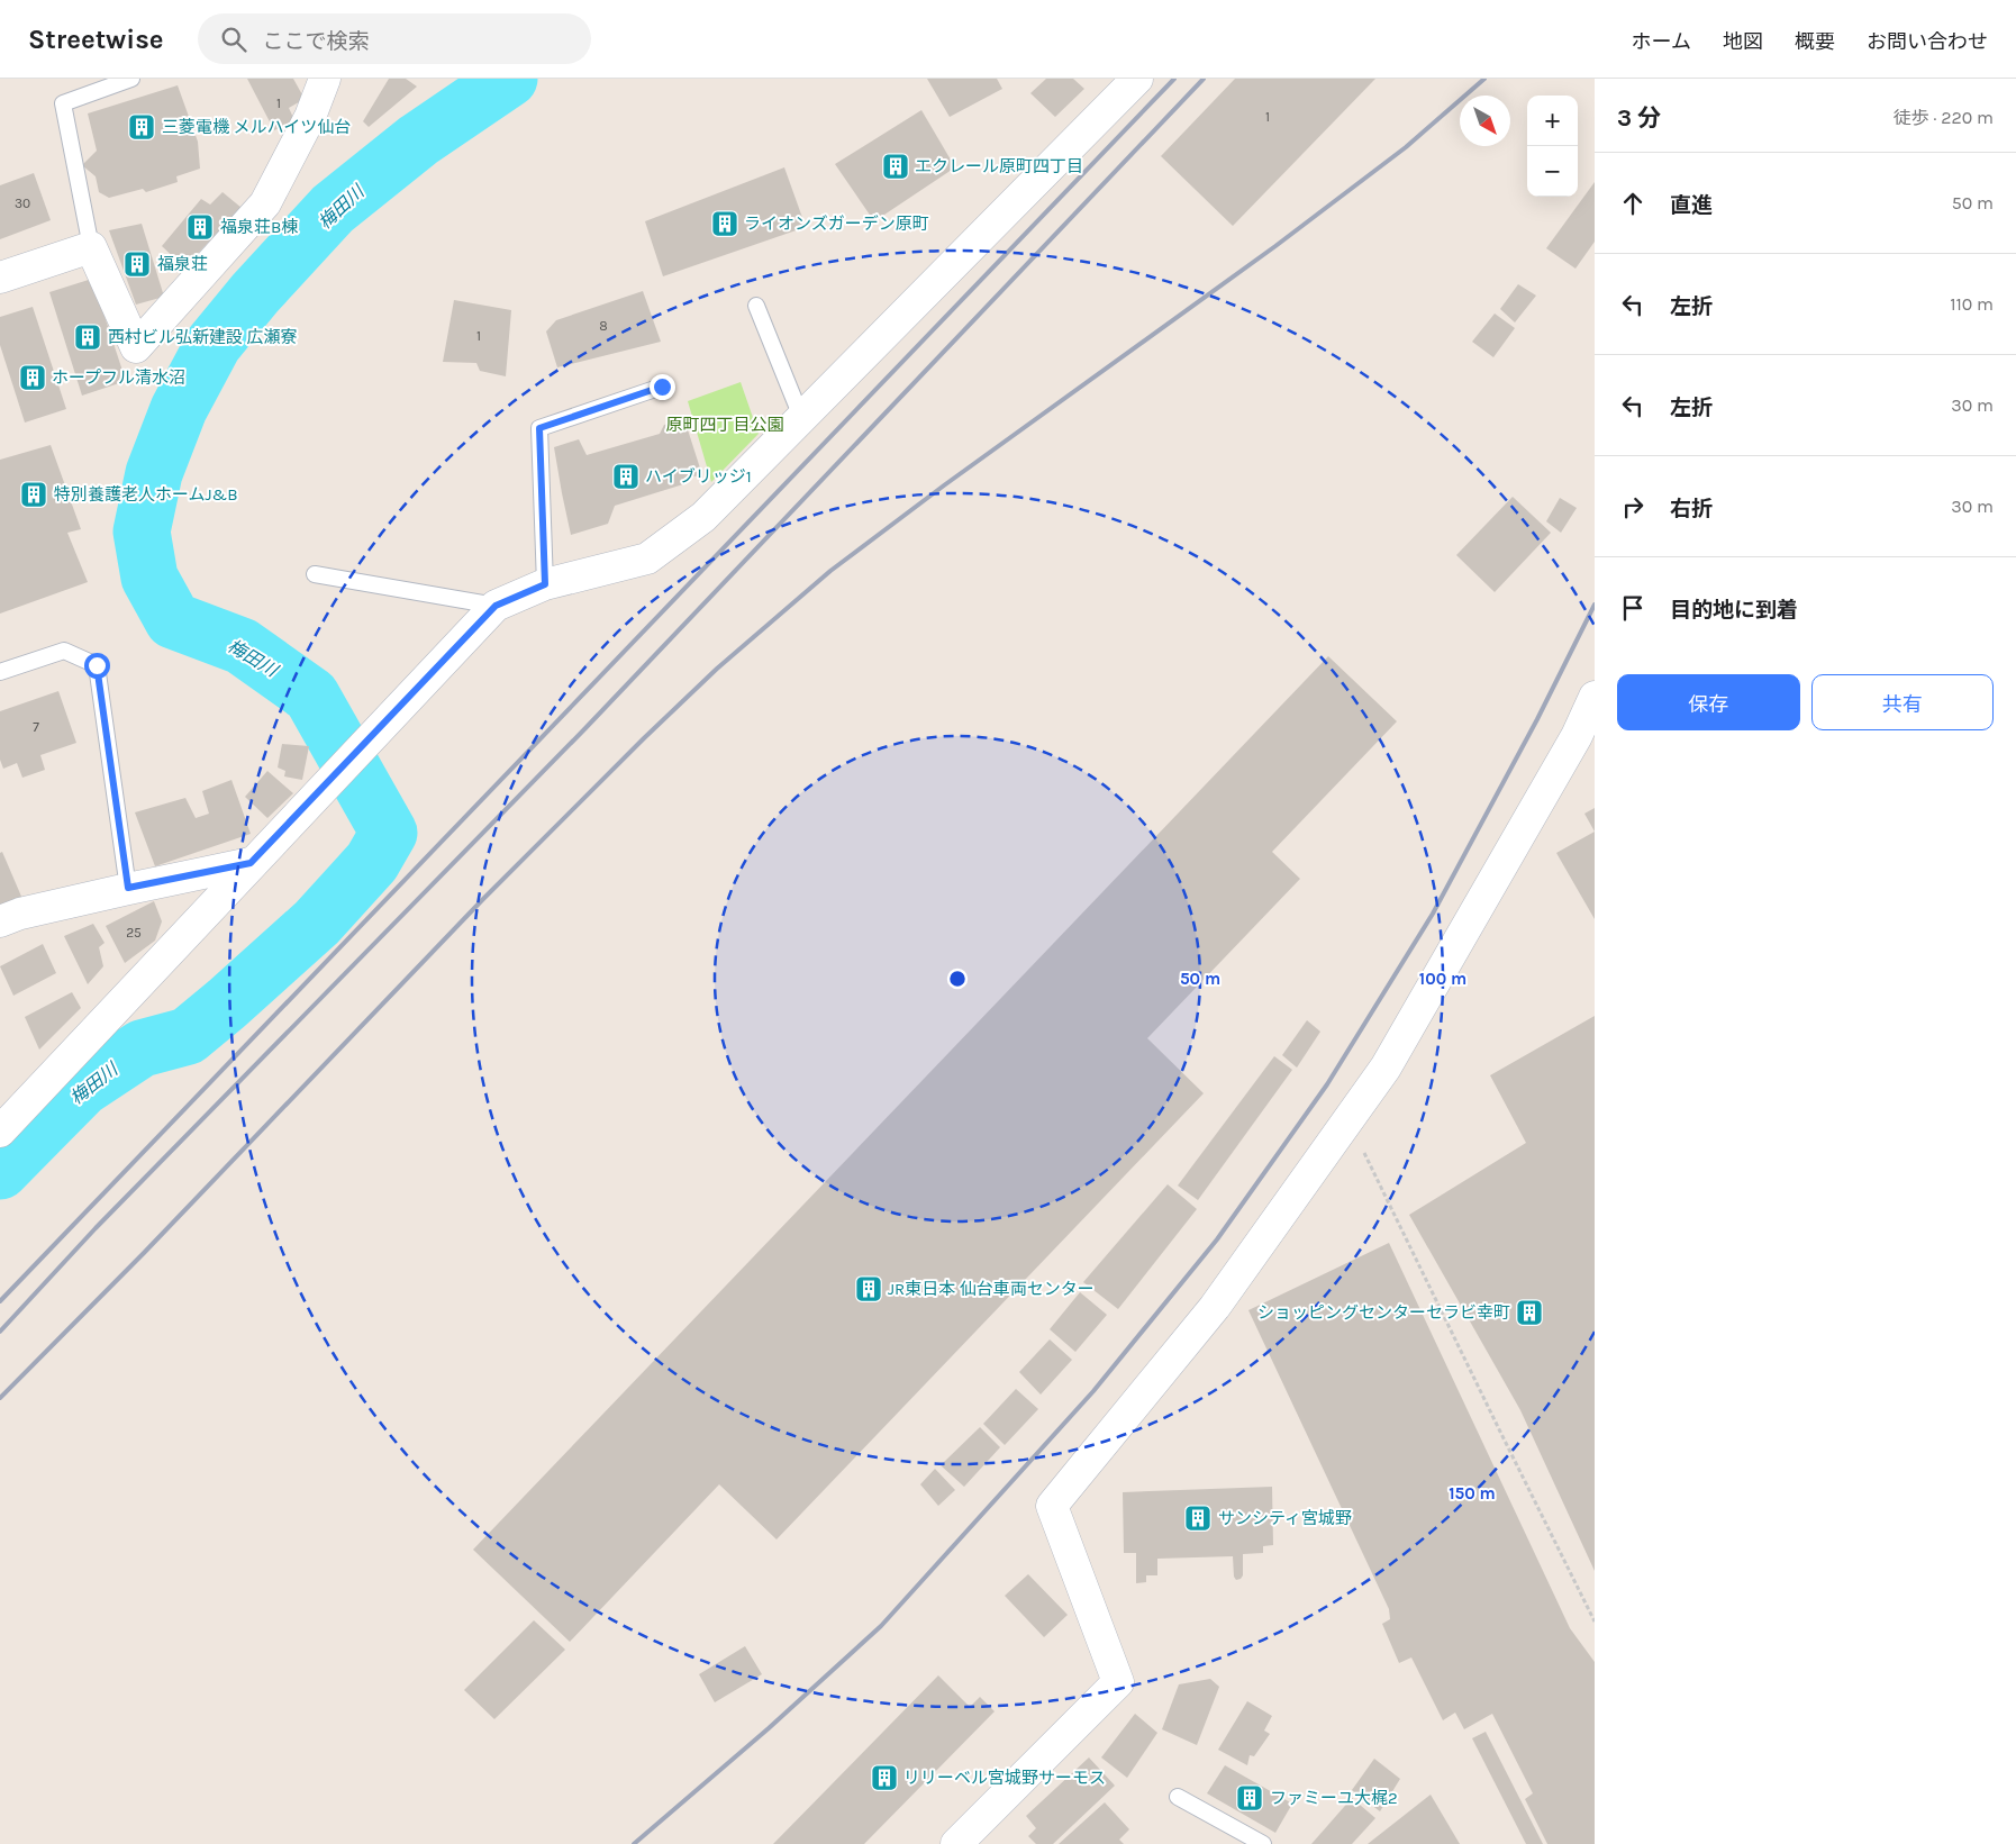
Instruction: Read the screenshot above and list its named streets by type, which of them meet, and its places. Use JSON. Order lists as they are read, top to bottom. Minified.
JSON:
{"water":["梅田川"],"parks":["原町四丁目公園"],"places":{"building":["三菱電機 メルハイツ仙台","エクレール原町四丁目","ライオンズガーデン原町","福泉荘B棟","福泉荘","西村ビル弘新建設 広瀬寮","ホープフル清水沼","ハイブリッジ1","特別養護老人ホームJ&B","JR東日本 仙台車両センター","ショッピングセンターセラビ幸町","サンシティ宮城野","リリーベル宮城野サーモス","ファミーユ大梶2"]},"house_numbers":["1","1","30","8","1","7","25"],"north":"bottom right","page":{"header":"Streetwise","search":"ここで検索","nav":["ホーム","地図","概要","お問い合わせ"],"heading":["3 分","徒歩 · 220 m"],"map_buttons":["+","−"],"list":[["直進","50 m"],["左折","110 m"],["左折","30 m"],["右折","30 m"],"目的地に到着"],"buttons":["保存","共有"]},"rings":["50 m","100 m","150 m"]}
